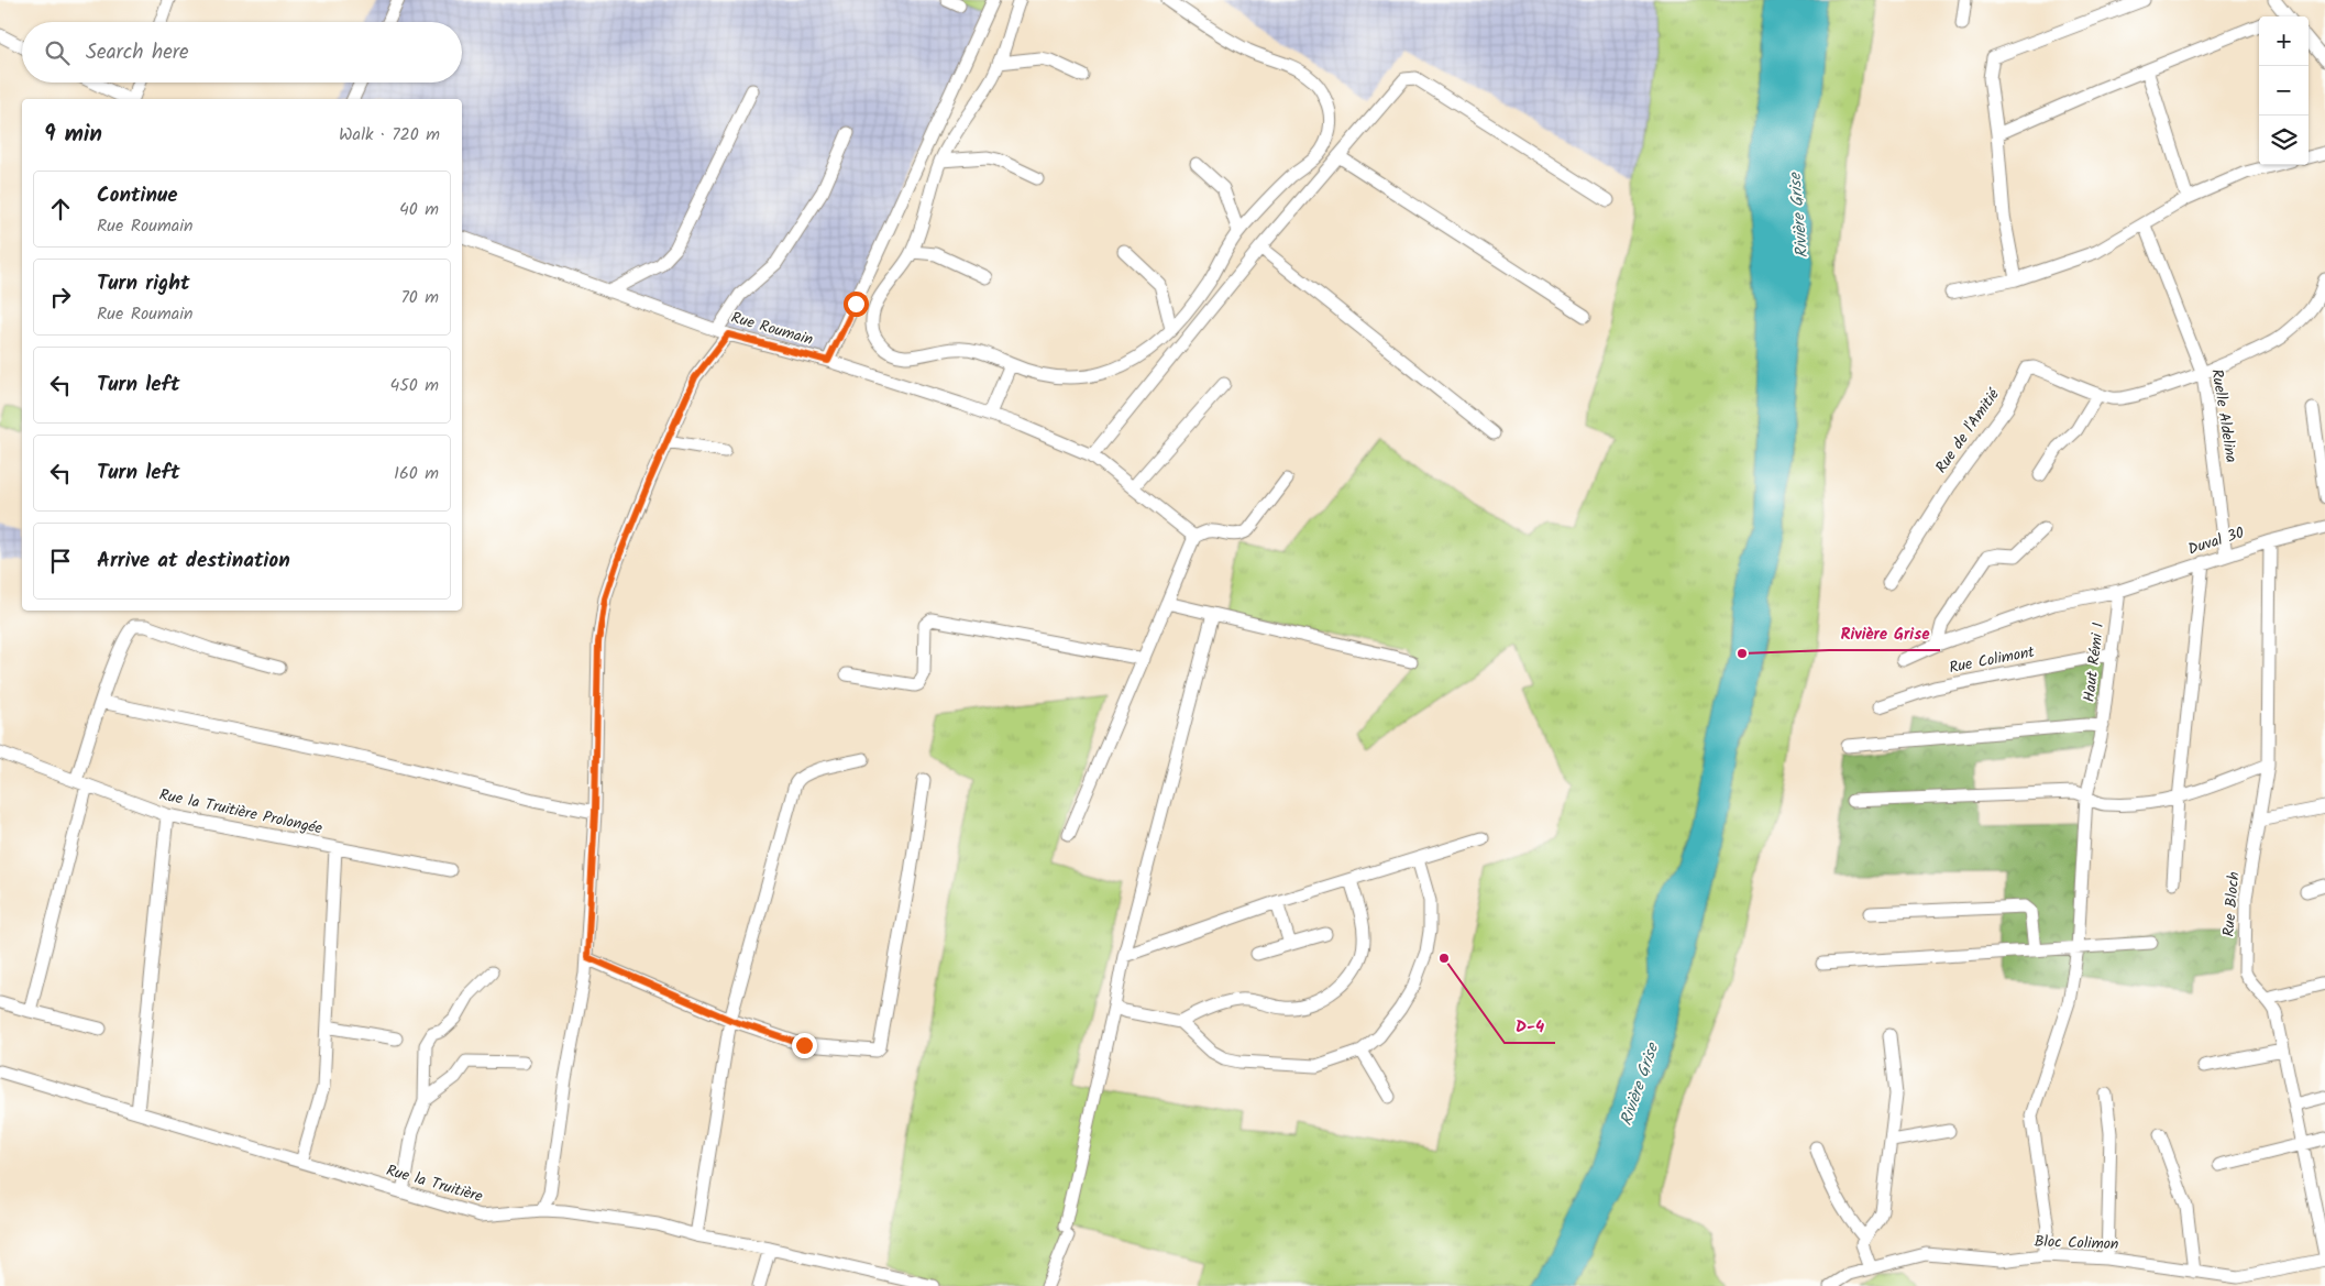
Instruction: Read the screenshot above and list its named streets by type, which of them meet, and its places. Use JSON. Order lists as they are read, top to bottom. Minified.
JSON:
{"streets":{"street":["Rue Roumain","Ruelle Aldelina","Rue de l'Amitié","Duval 30","Rue Colimont","Haut Rémi I","Rue la Truitière Prolongée","Rue Bloch","Rue la Truitière","Bloc Colimon"]},"crossings":[["Ruelle Aldelina","Rue de l'Amitié"],["Ruelle Aldelina","Duval 30"],["Duval 30","Haut Rémi I"],["Duval 30","Rue Bloch"],["Rue Colimont","Haut Rémi I"],["Haut Rémi I","Bloc Colimon"]],"water":["Rivière Grise"],"places":["Rivière Grise","D-4"],"page":{"map_buttons":["+","−"],"search":"Search here","heading":["9 min","Walk · 720 m"],"list":[["Continue","Rue Roumain","40 m"],["Turn right","Rue Roumain","70 m"],["Turn left","450 m"],["Turn left","160 m"],"Arrive at destination"]}}
